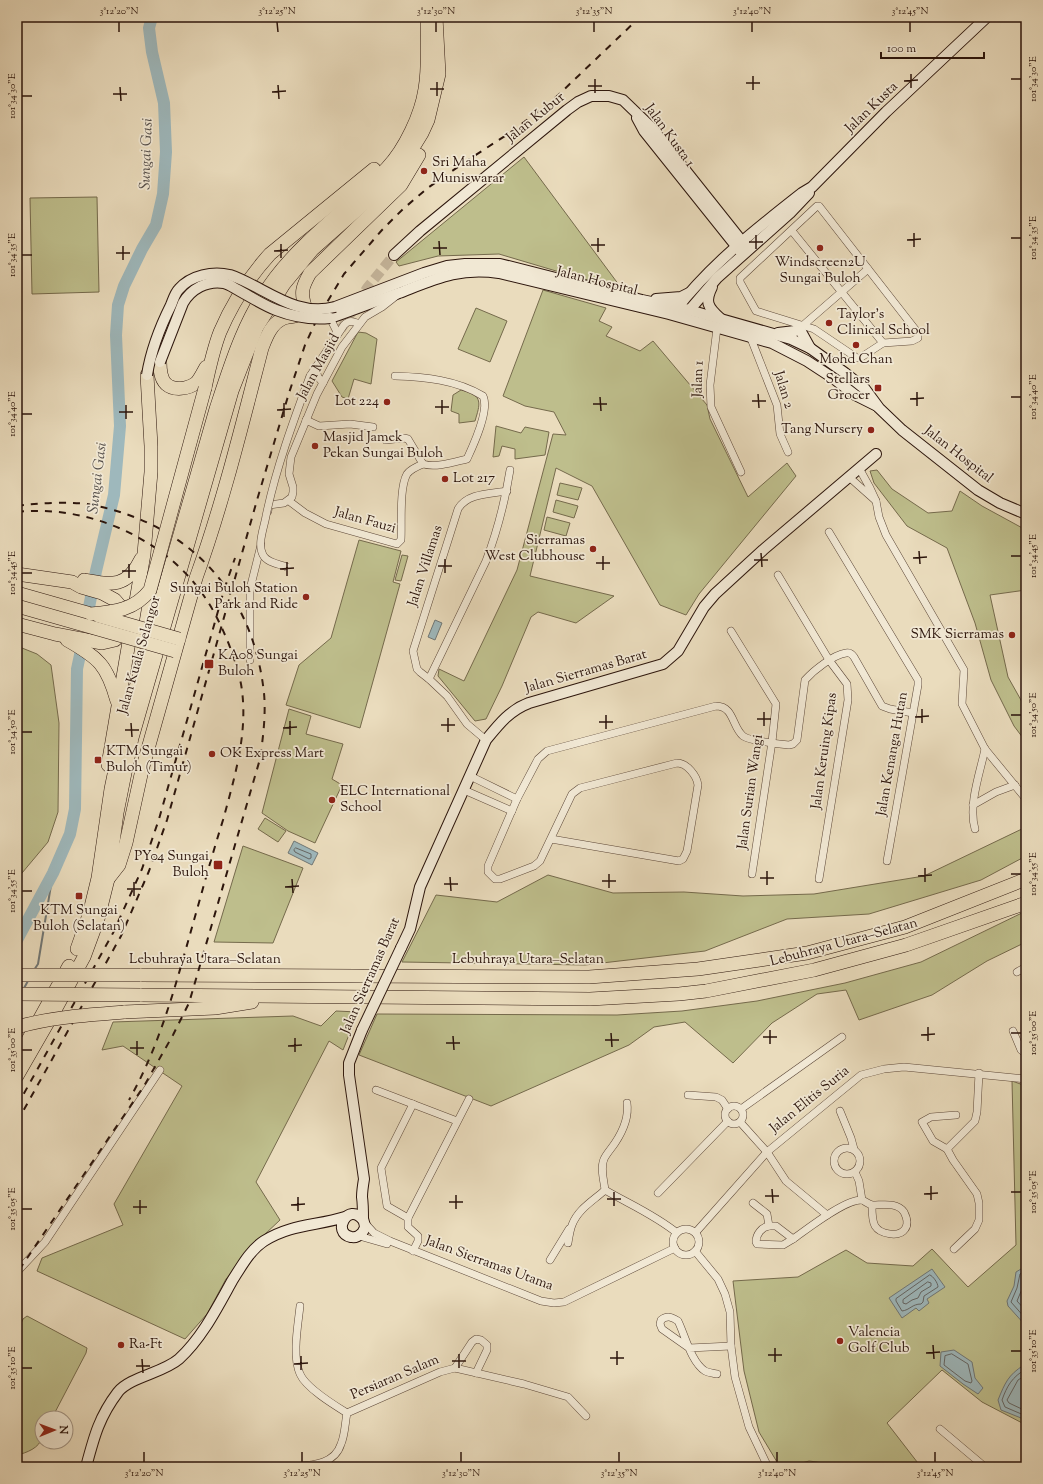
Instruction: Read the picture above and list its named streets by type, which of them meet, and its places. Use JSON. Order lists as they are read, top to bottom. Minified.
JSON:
{"streets":{"highway":["Jalan Kuala Selangor","Lebuhraya Utara–Selatan"],"street":["Jalan Kusta","Jalan Kubur","Jalan Kusta 1","Jalan Hospital","Jalan Masjid","Jalan 1","Jalan 2","Jalan Fauzi","Jalan Villamas","Jalan Sierramas Barat","Jalan Keruing Kipas","Jalan Kenanga Hutan","Jalan Surian Wangi","Jalan Elitis Suria","Jalan Sierramas Utama","Persiaran Salam"]},"crossings":[["Jalan Kusta","Jalan Kusta 1"],["Jalan Kusta","Jalan Hospital"],["Jalan Kubur","Jalan Kusta 1"],["Jalan Hospital","Jalan Masjid"],["Jalan Hospital","Jalan 1"],["Jalan Hospital","Jalan 2"],["Jalan Masjid","Jalan Fauzi"],["Jalan Villamas","Jalan Sierramas Barat"],["Jalan Sierramas Barat","Jalan Sierramas Utama"],["Jalan Elitis Suria","Jalan Sierramas Utama"]],"water":["Sungai Gasi"],"places":{"other":["Sri Maha Muniswarar","Windscreen2U Sungai Buloh","Taylor’s Clinical School","Mohd Chan","Lot 224","Tang Nursery","Masjid Jamek Pekan Sungai Buloh","Lot 217","Sierramas West Clubhouse","Sungai Buloh Station Park and Ride","SMK Sierramas","OK Express Mart","ELC International School","Valencia Golf Club","Ra-Ft"],"transit":["Stellars Grocer","KA08 Sungai Buloh","KTM Sungai Buloh (Timur)","PY04 Sungai Buloh","KTM Sungai Buloh (Selatan)"]},"scale_bar":"100 m","north":"right","coordinates":["3°12'20\"N","3°12'25\"N","3°12'30\"N","3°12'35\"N","3°12'40\"N","3°12'45\"N","101°34'30\"E","101°34'35\"E","101°34'40\"E","101°34'45\"E","101°34'50\"E","101°34'55\"E","101°35'00\"E","101°35'05\"E","101°35'10\"E"]}
